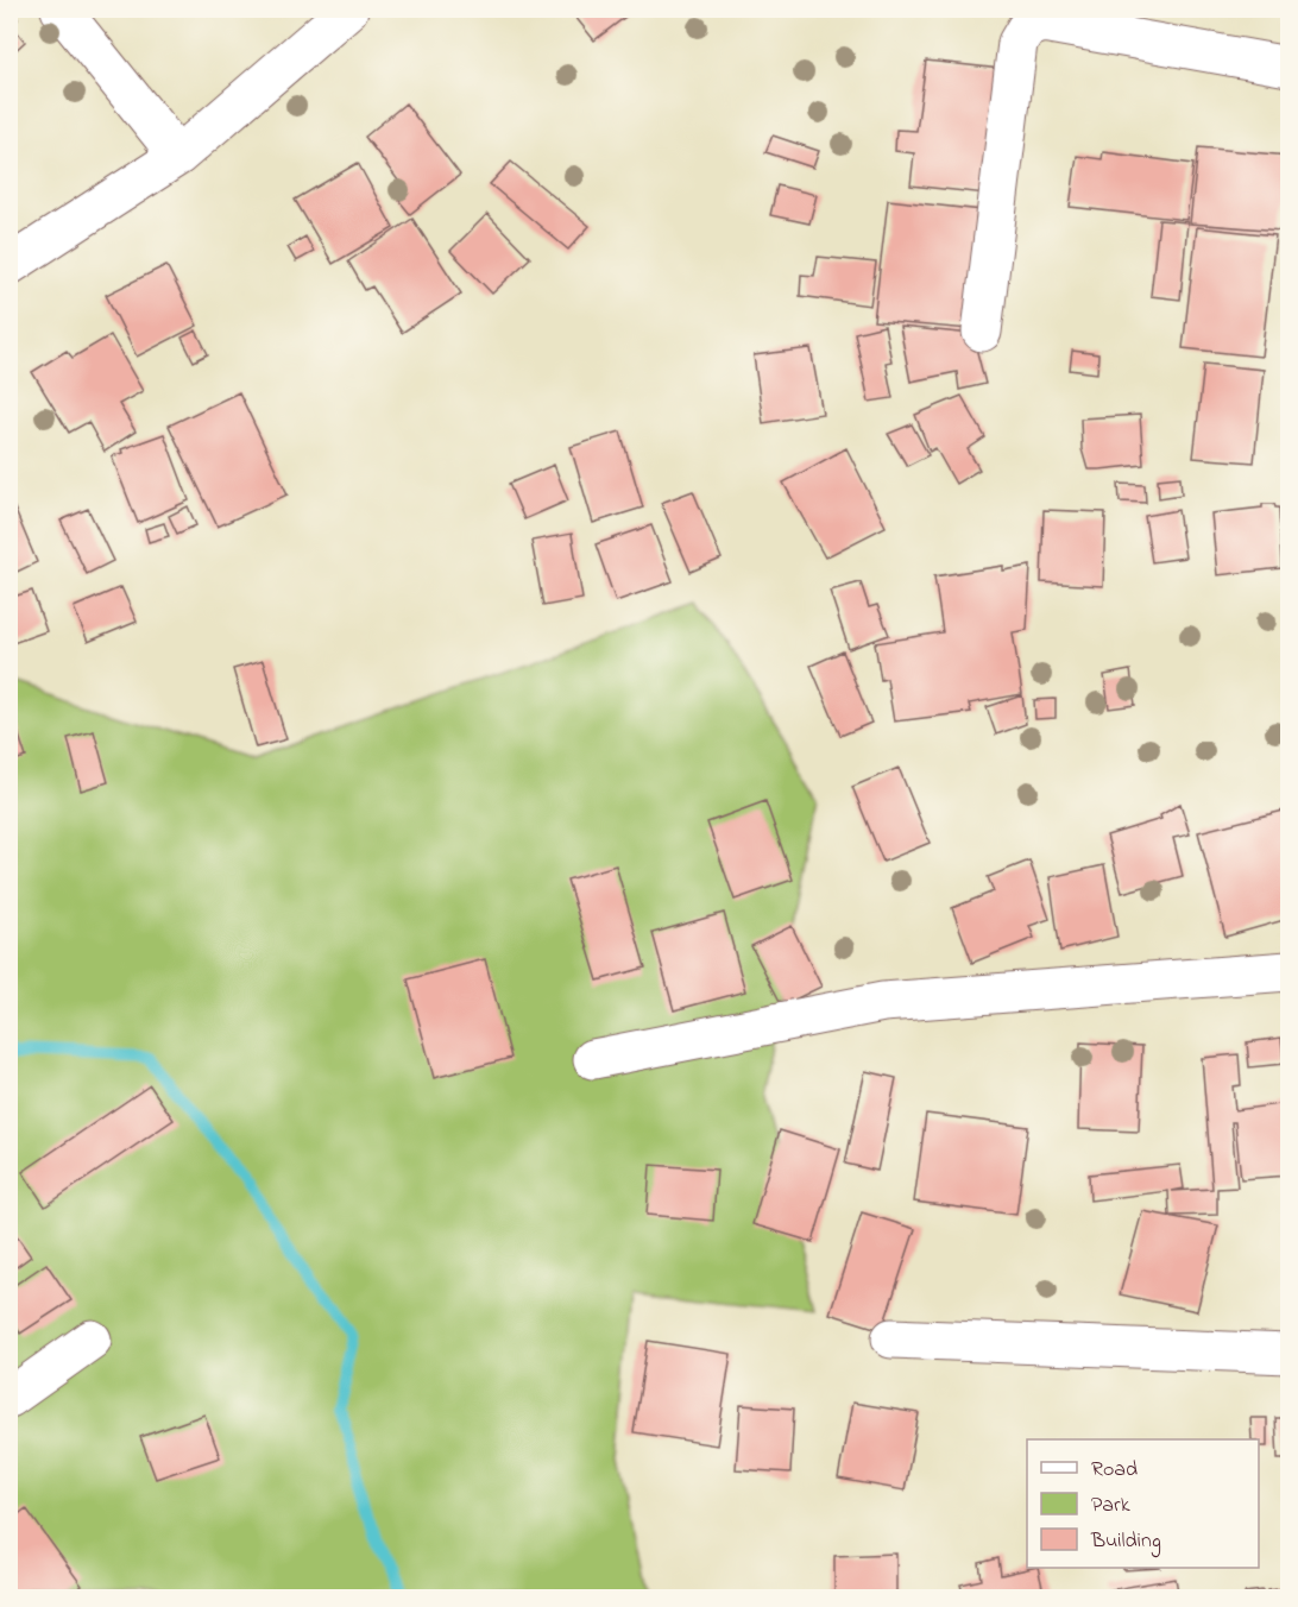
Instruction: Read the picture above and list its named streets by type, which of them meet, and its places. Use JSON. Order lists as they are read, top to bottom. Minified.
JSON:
{"legend":["Road","Park","Building"]}
